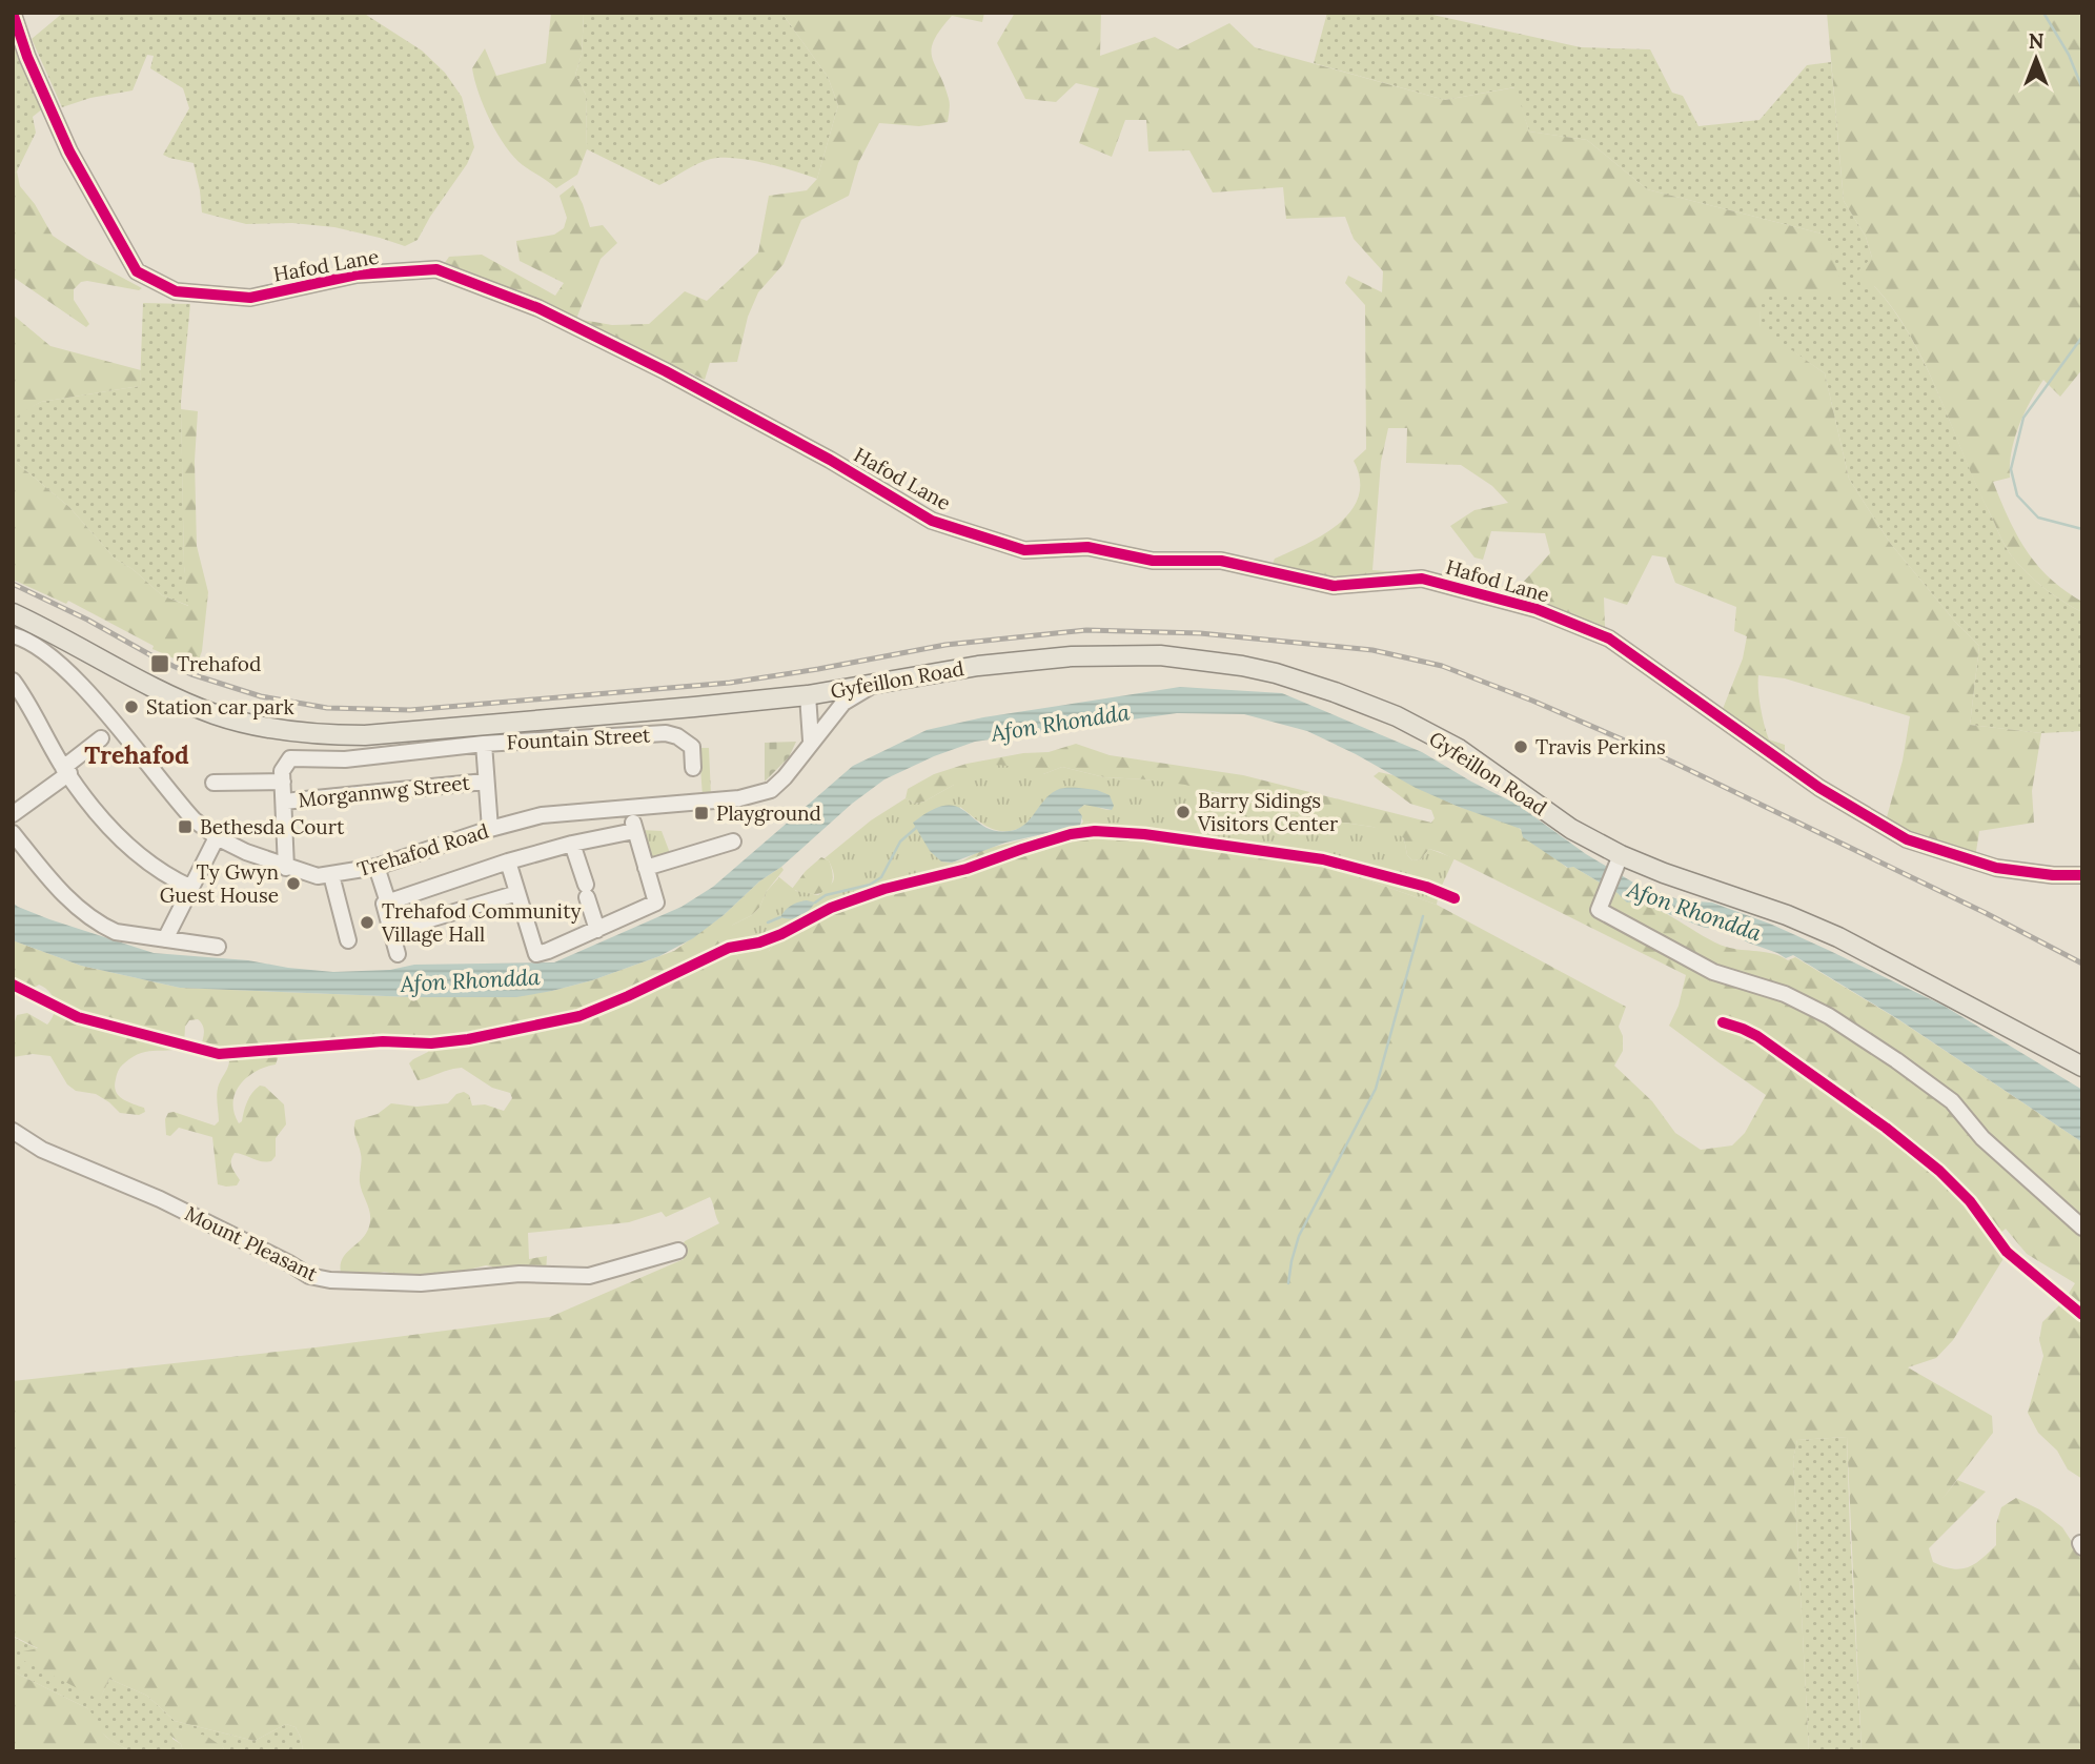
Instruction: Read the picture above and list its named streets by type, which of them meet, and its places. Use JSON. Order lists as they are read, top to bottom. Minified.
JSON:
{"streets":{"main road":["Gyfeillon Road"],"street":["Hafod Lane","Fountain Street","Morgannwg Street","Trehafod Road","Mount Pleasant"]},"crossings":[["Gyfeillon Road","Trehafod Road"]],"districts":["Trehafod"],"water":["Afon Rhondda"],"places":{"transit":["Trehafod","Playground","Bethesda Court"],"other":["Station car park","Travis Perkins","Barry Sidings Visitors Center","Ty Gwyn Guest House","Trehafod Community Village Hall"]},"north":"top"}
